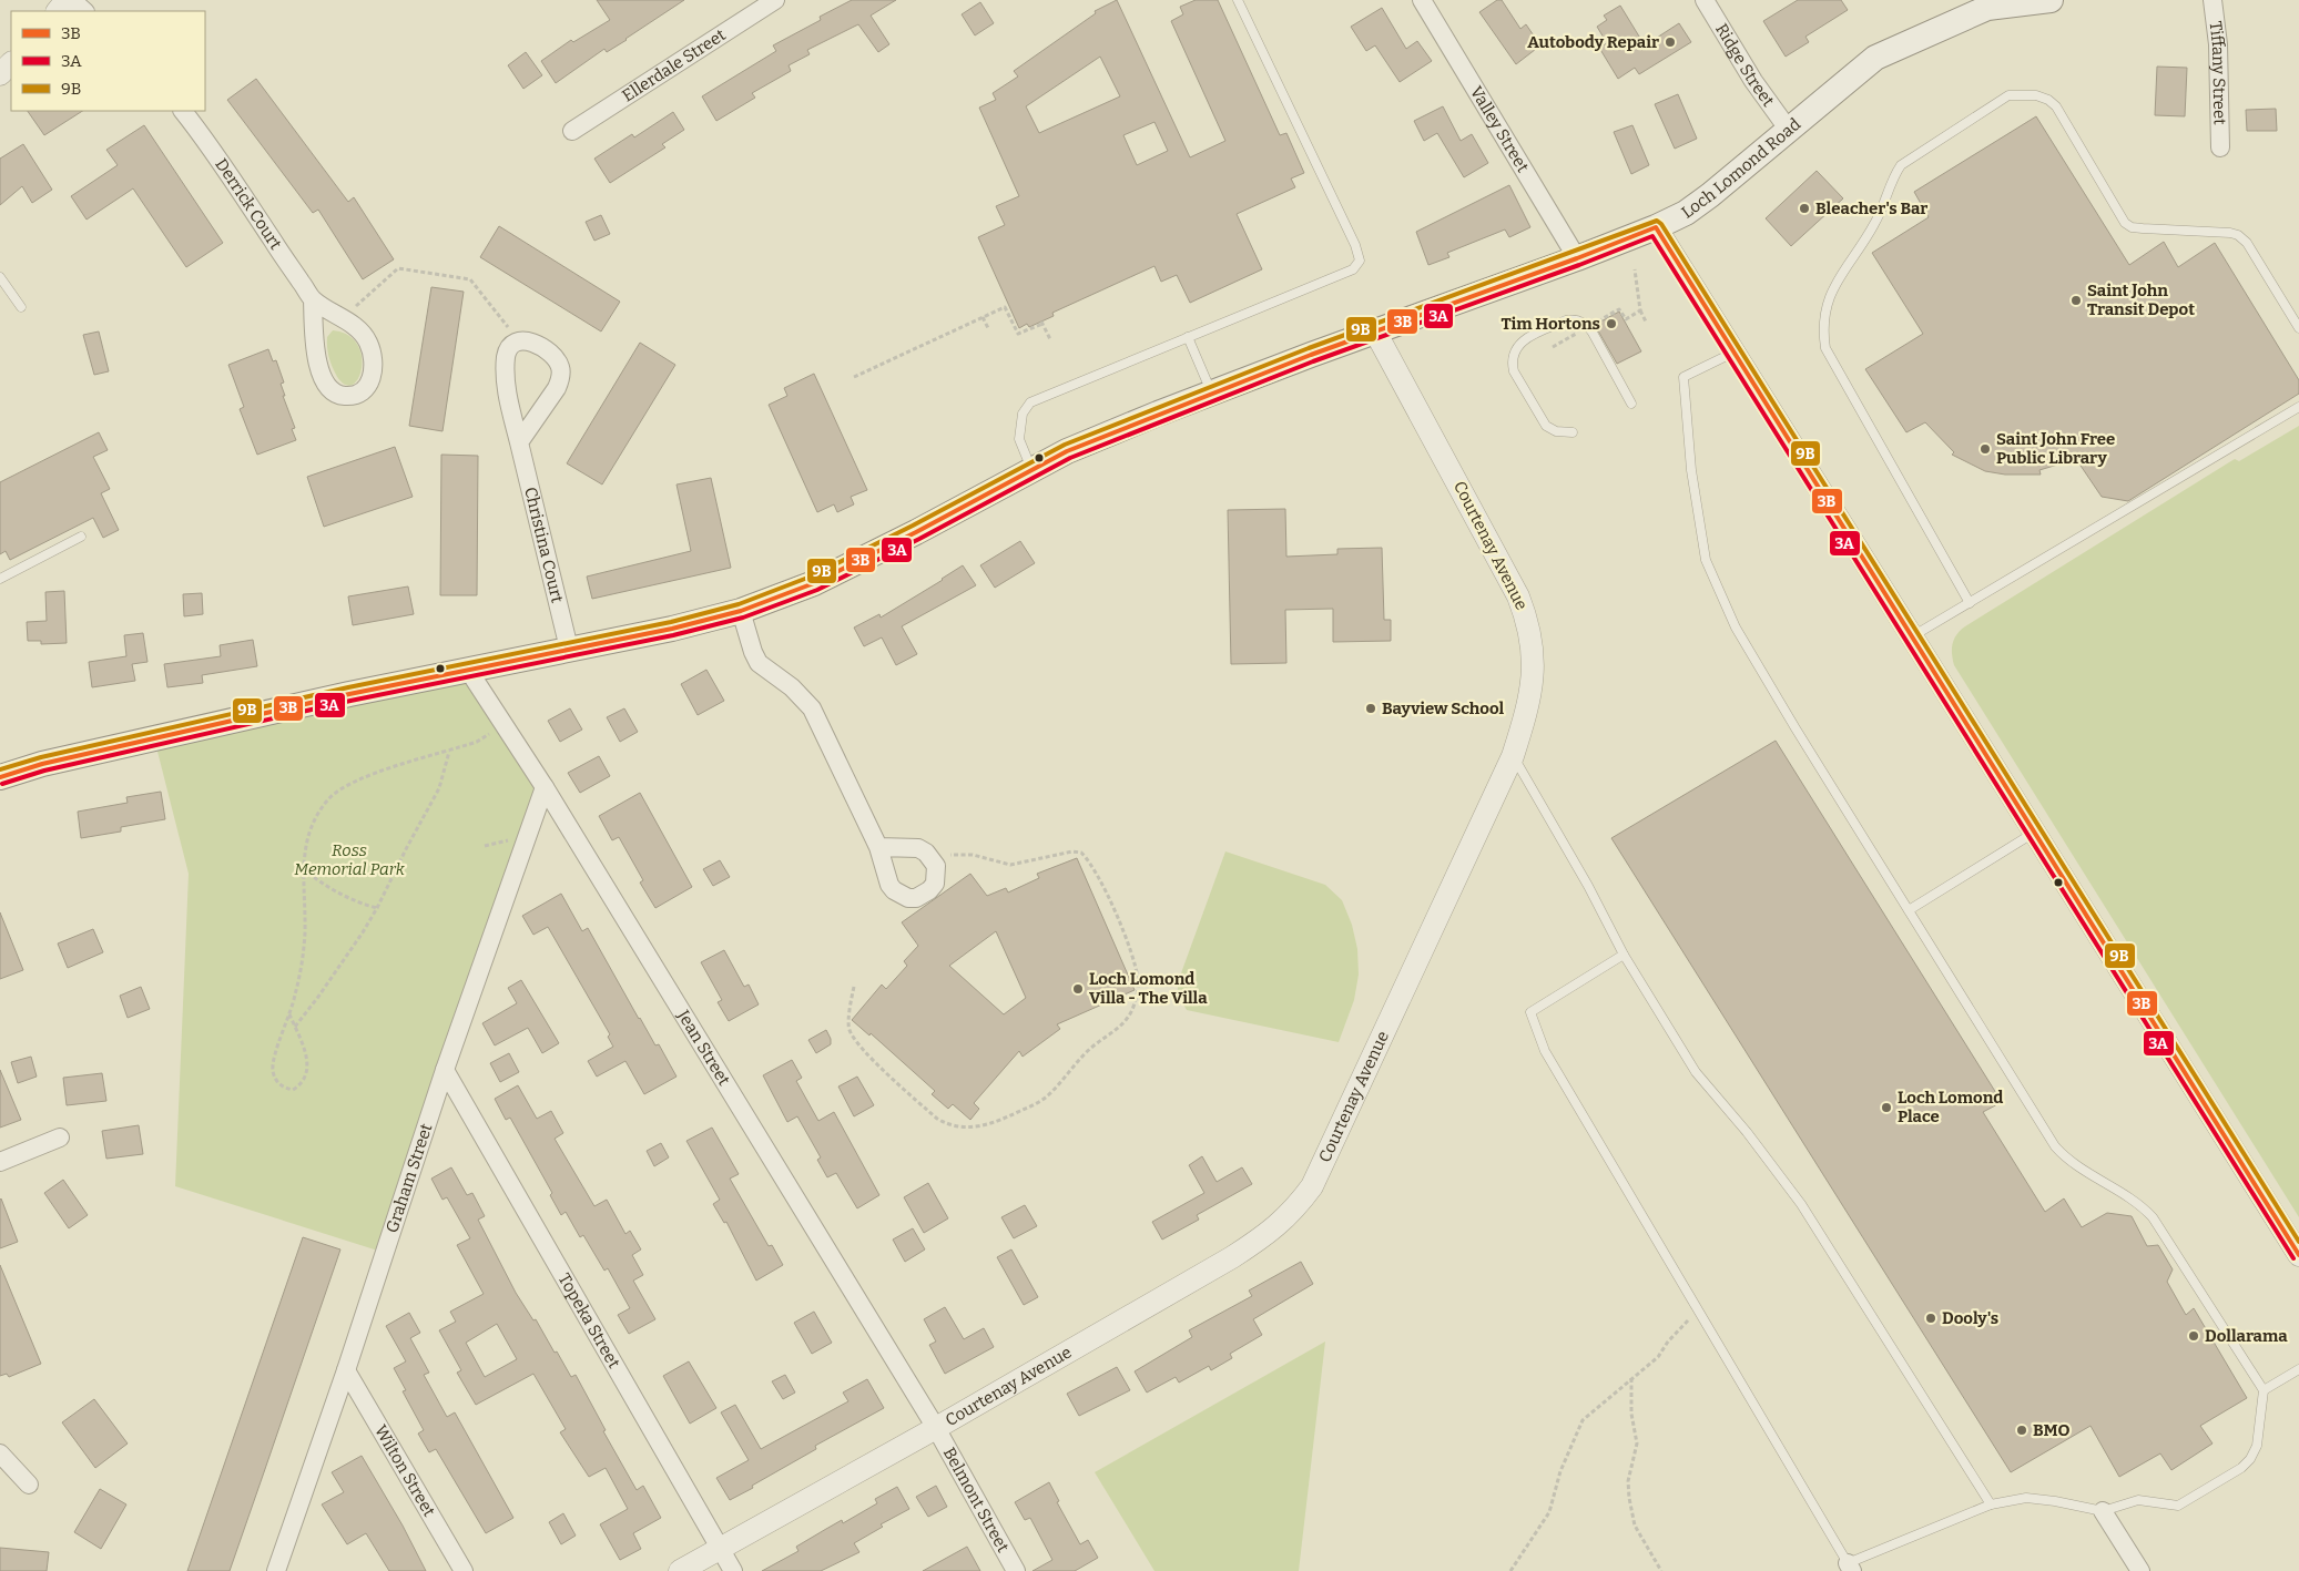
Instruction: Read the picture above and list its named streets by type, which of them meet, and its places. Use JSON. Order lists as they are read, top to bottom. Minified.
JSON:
{"streets":{"main road":["Loch Lomond Road"],"street":["Ridge Street","Ellerdale Street","Tiffany Street","Valley Street","Derrick Court","Christina Court","Courtenay Avenue","Jean Street","Graham Street","Topeka Street","Wilton Street","Belmont Street"]},"crossings":[["Ridge Street","Loch Lomond Road"],["Valley Street","Loch Lomond Road"],["Loch Lomond Road","Christina Court"],["Loch Lomond Road","Courtenay Avenue"],["Loch Lomond Road","Jean Street"],["Courtenay Avenue","Jean Street"],["Courtenay Avenue","Topeka Street"],["Courtenay Avenue","Belmont Street"],["Jean Street","Graham Street"],["Jean Street","Belmont Street"],["Graham Street","Topeka Street"],["Graham Street","Wilton Street"]],"parks":["Ross Memorial Park"],"places":["Autobody Repair","Bleacher's Bar","Saint John Transit Depot","Tim Hortons","Saint John Free Public Library","Bayview School","Loch Lomond Villa - The Villa","Loch Lomond Place","Dooly's","Dollarama","BMO"],"lines":["transit line 9B","transit line 3B","transit line 3A"],"legend":["3B","3A","9B"]}
